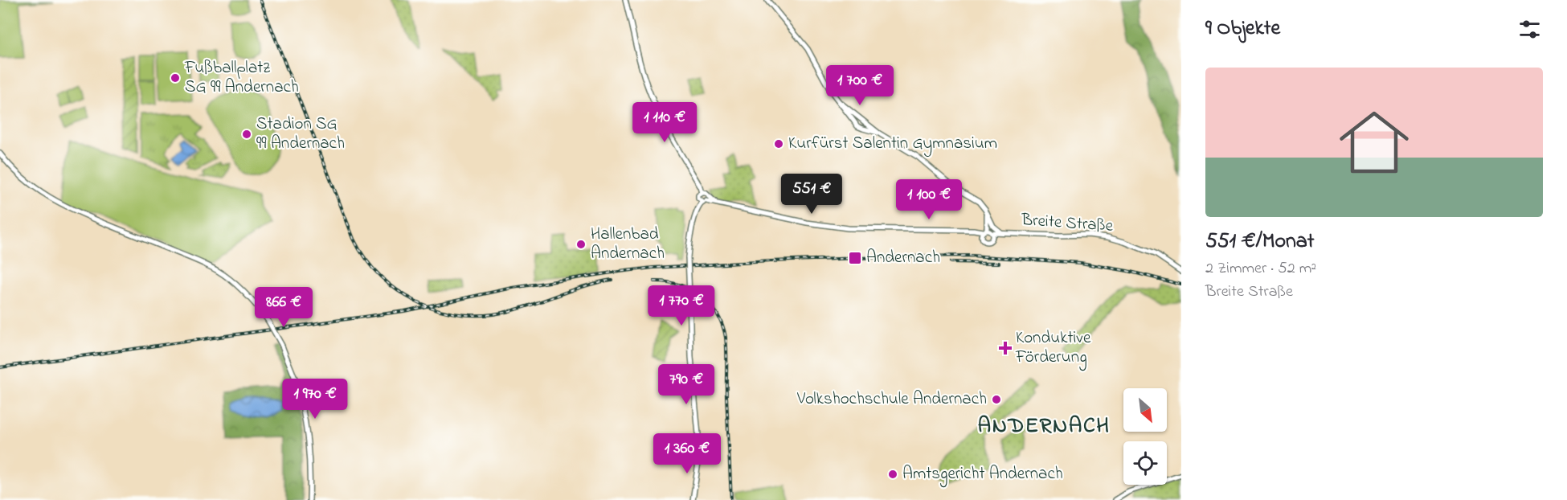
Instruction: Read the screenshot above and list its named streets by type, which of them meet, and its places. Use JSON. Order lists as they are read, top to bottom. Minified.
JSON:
{"streets":{"street":["Breite Straße"]},"districts":["ANDERNACH"],"places":{"other":["Fußballplatz SG 99 Andernach","Stadion SG 99 Andernach","Kurfürst Salentin Gymnasium","Hallenbad Andernach","Volkshochschule Andernach","Amtsgericht Andernach"],"transit":["Andernach"],"health":["Konduktive Förderung"]},"north":"bottom right","page":{"heading":"9 Objekte","list":[{"name":"551 €/Monat","note":"2 Zimmer · 52 m² · Breite Straße"}],"price":["1 700 €","1 110 €","551 €","1 100 €","1 770 €","866 €","790 €","1 970 €","1 360 €"]}}
